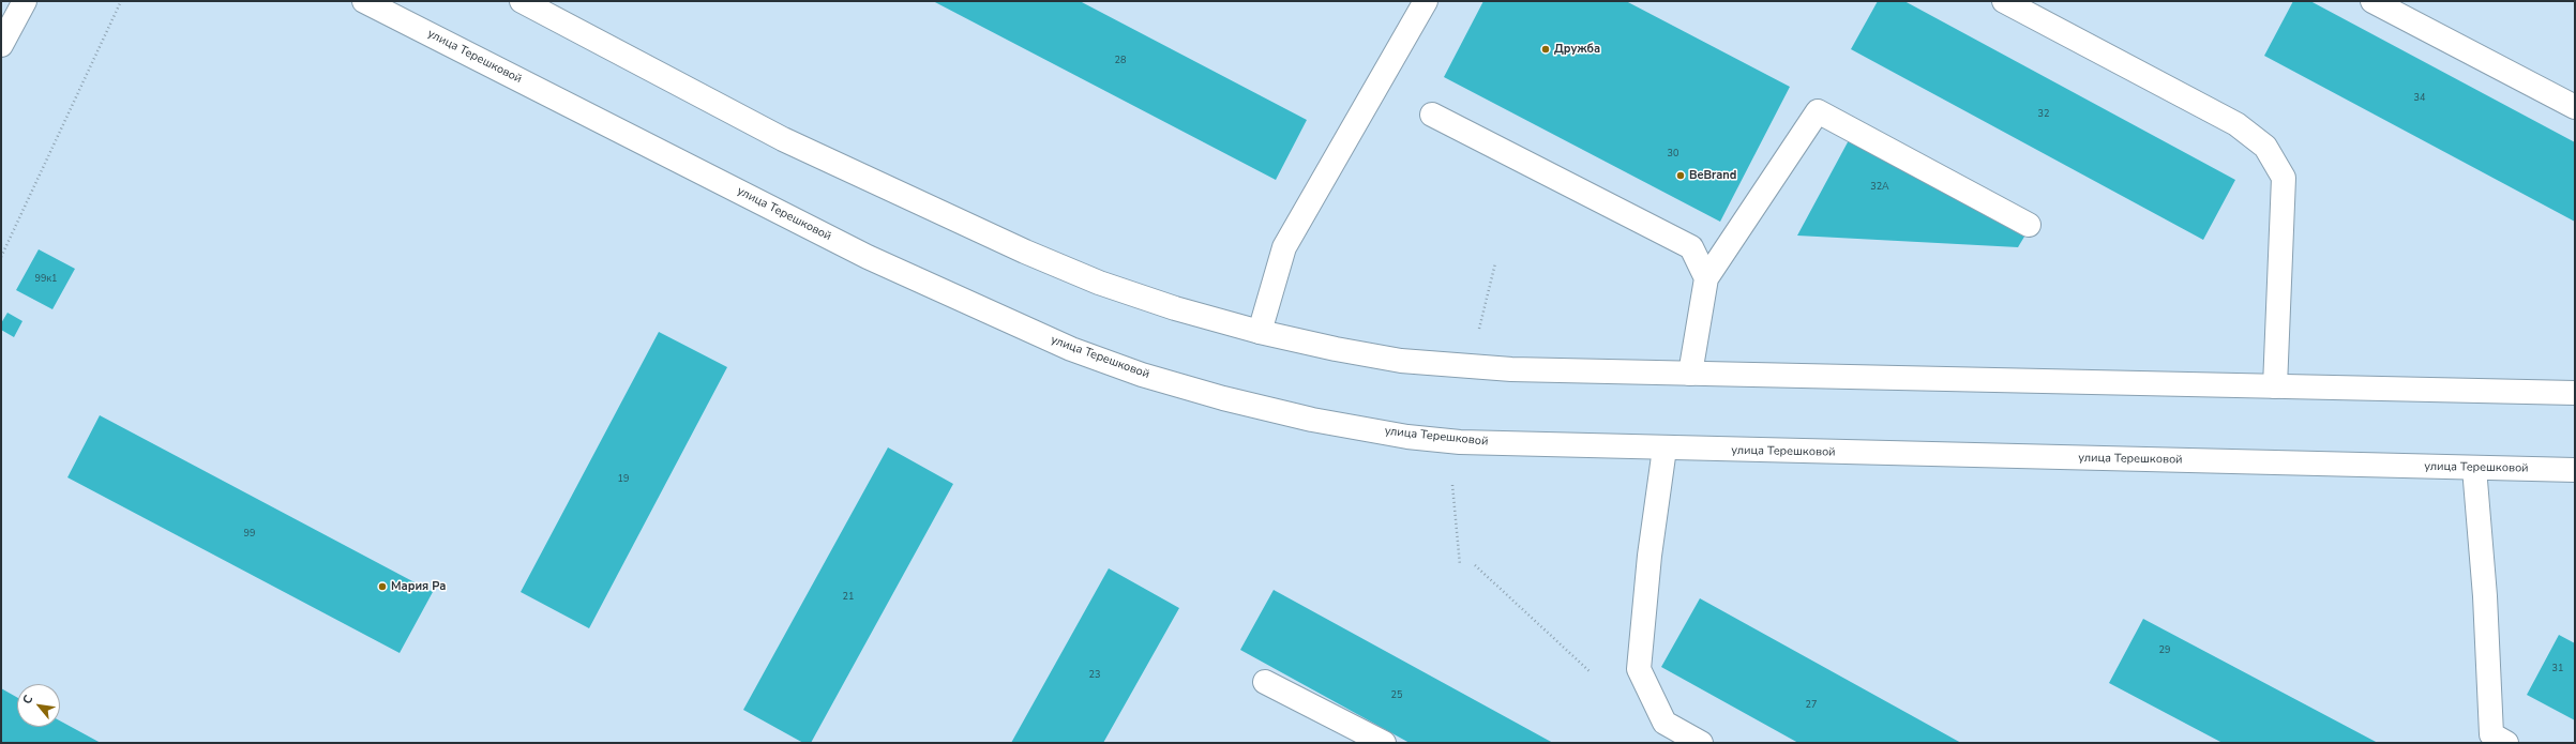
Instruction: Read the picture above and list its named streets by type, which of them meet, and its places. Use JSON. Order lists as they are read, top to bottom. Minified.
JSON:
{"streets":{"main road":["улица Терешковой"]},"places":["Дружба","BeBrand","Мария Ра"],"house_numbers":["28","34","32","30","32А","99к1","19","99","21","29","31","23","25","27"],"north":"top left"}
